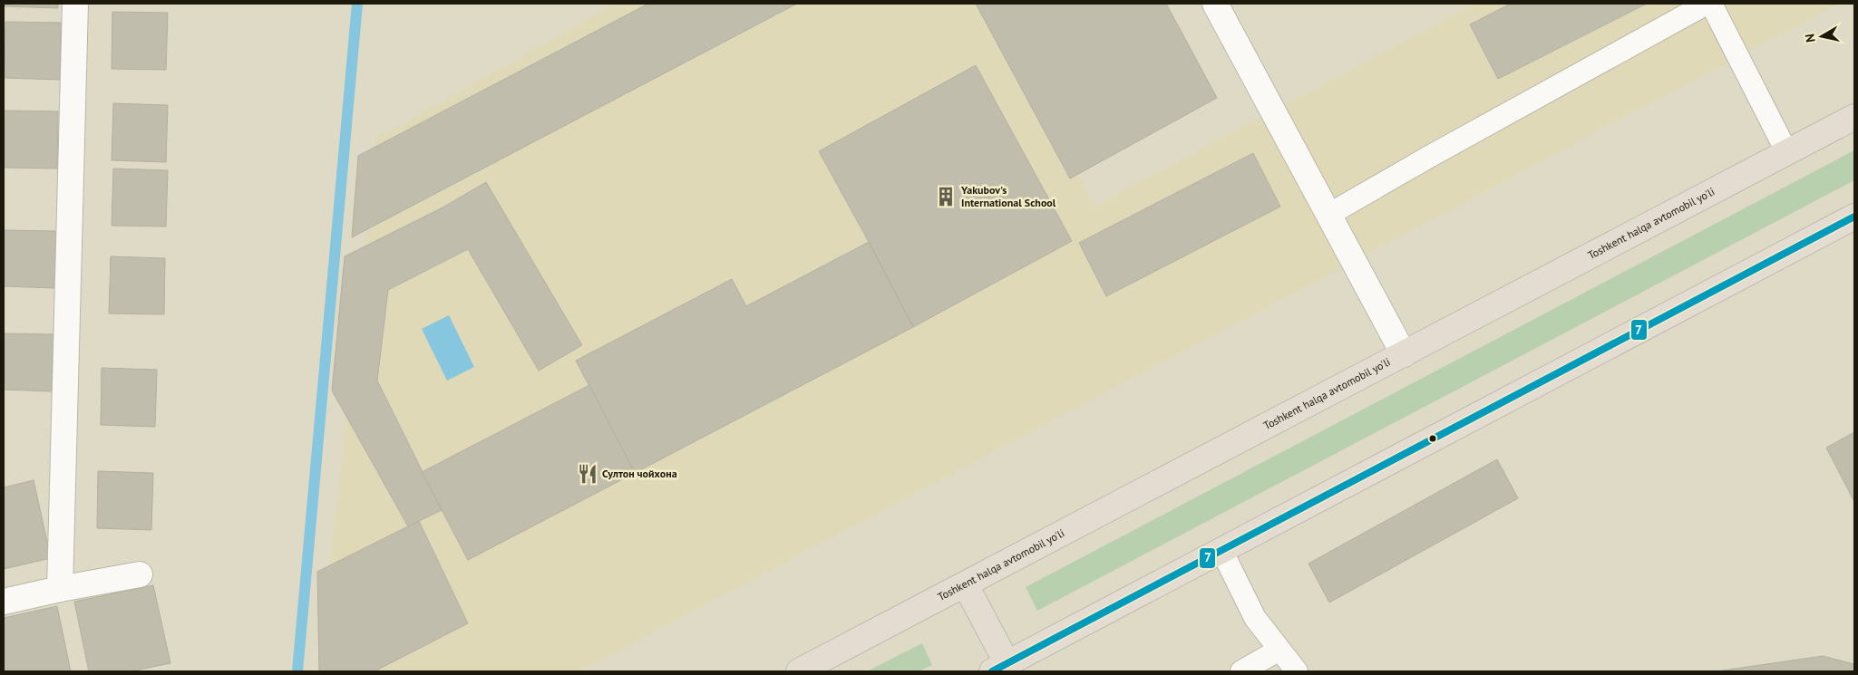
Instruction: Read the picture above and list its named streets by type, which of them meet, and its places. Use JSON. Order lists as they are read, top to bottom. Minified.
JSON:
{"streets":{"highway":["Toshkent halqa avtomobil yo'li"]},"places":{"building":["Yakubov's International School"],"restaurant":["Султон чойхона"]},"lines":["transit line 7"],"north":"left"}
